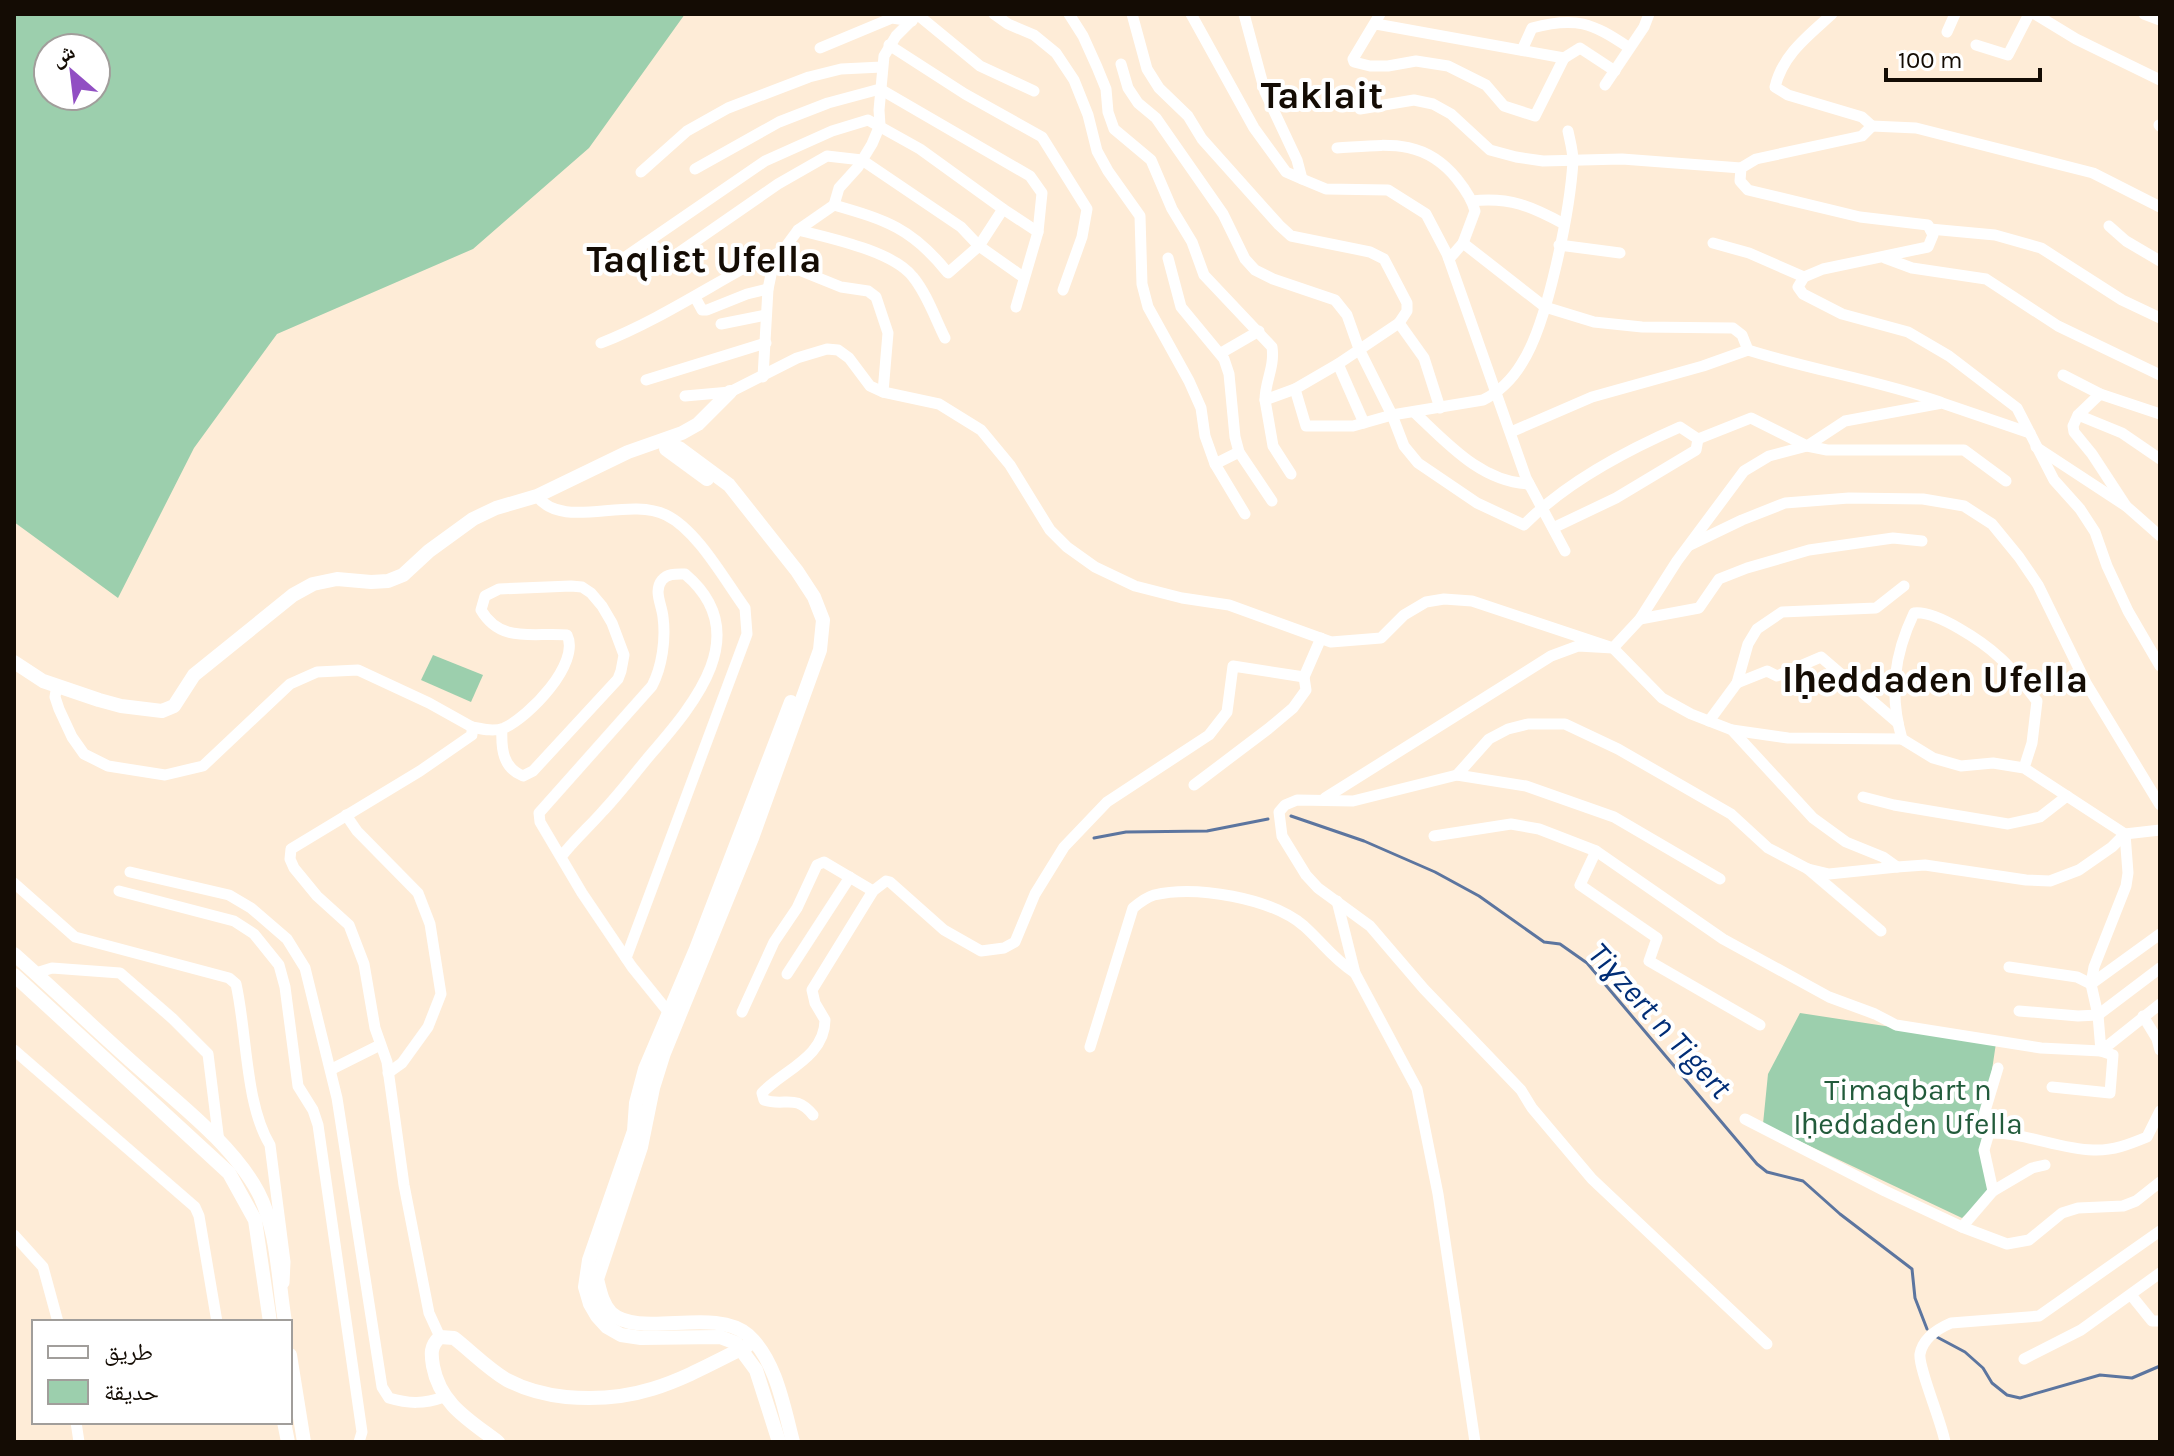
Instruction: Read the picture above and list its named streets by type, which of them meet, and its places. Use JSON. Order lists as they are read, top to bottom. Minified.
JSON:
{"districts":["Taklait","Taqliɛt Ufella","Iḥeddaden Ufella"],"water":["Tiɣzert n Tigert"],"parks":["Timaqbart n Iḥeddaden Ufella"],"legend":["طريق","حديقة"],"scale_bar":"100 m","north":"top left"}
